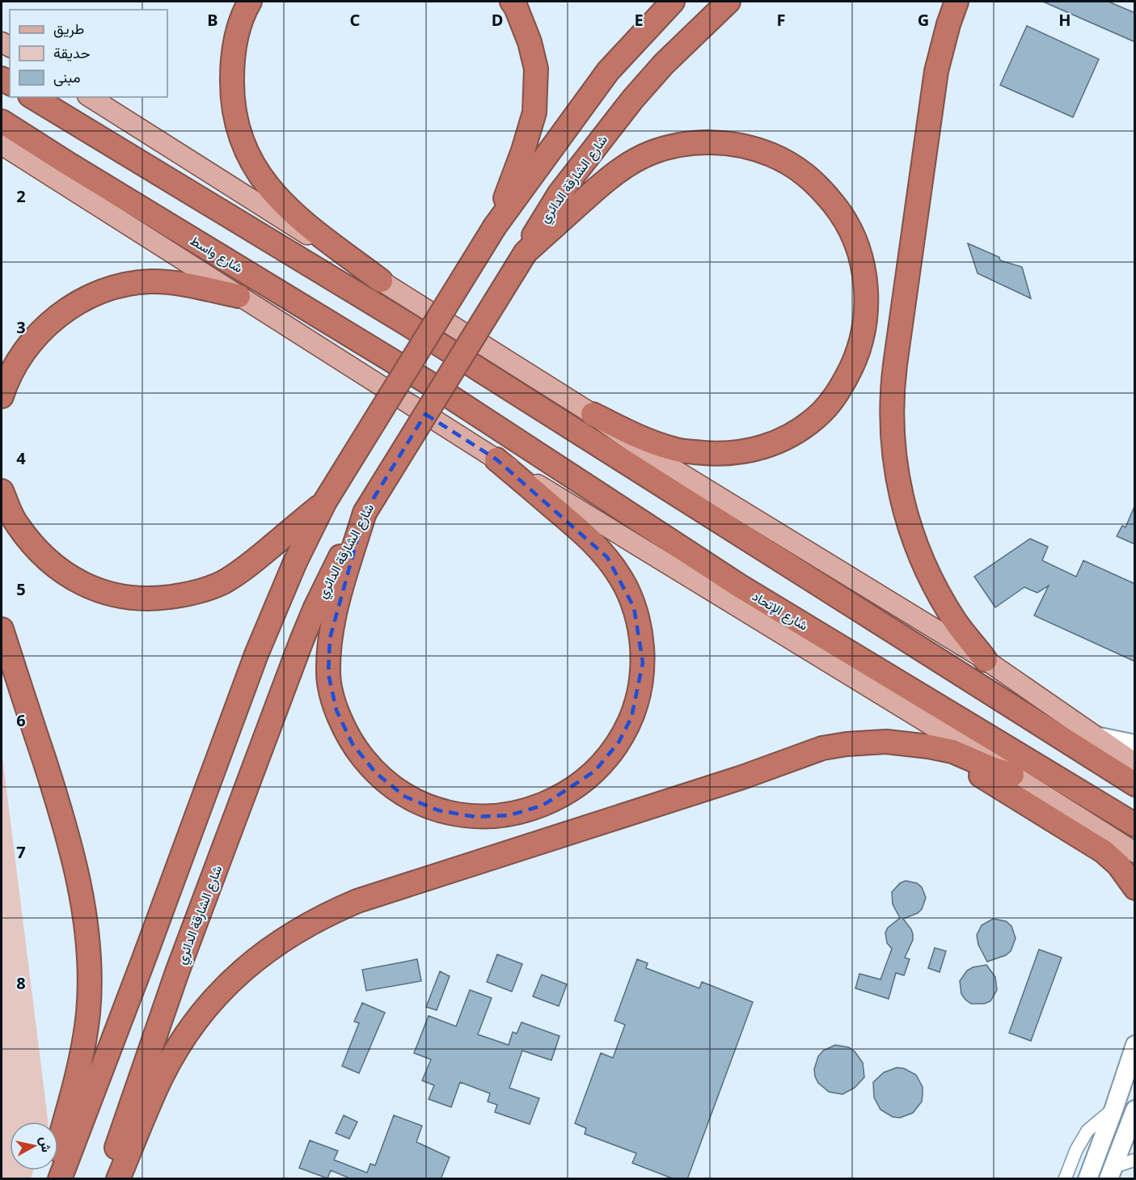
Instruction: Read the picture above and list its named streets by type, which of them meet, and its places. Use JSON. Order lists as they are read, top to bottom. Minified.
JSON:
{"streets":{"highway":["شارع الشارقة الدائري","شارع واسط","شارع الإتحاد"]},"crossings":[["شارع واسط","شارع الإتحاد"]],"legend":["طريق","حديقة","مبنى"],"north":"right","grid":{"columns":["B","C","D","E","F","G","H"],"rows":["2","3","4","5","6","7","8"]}}
